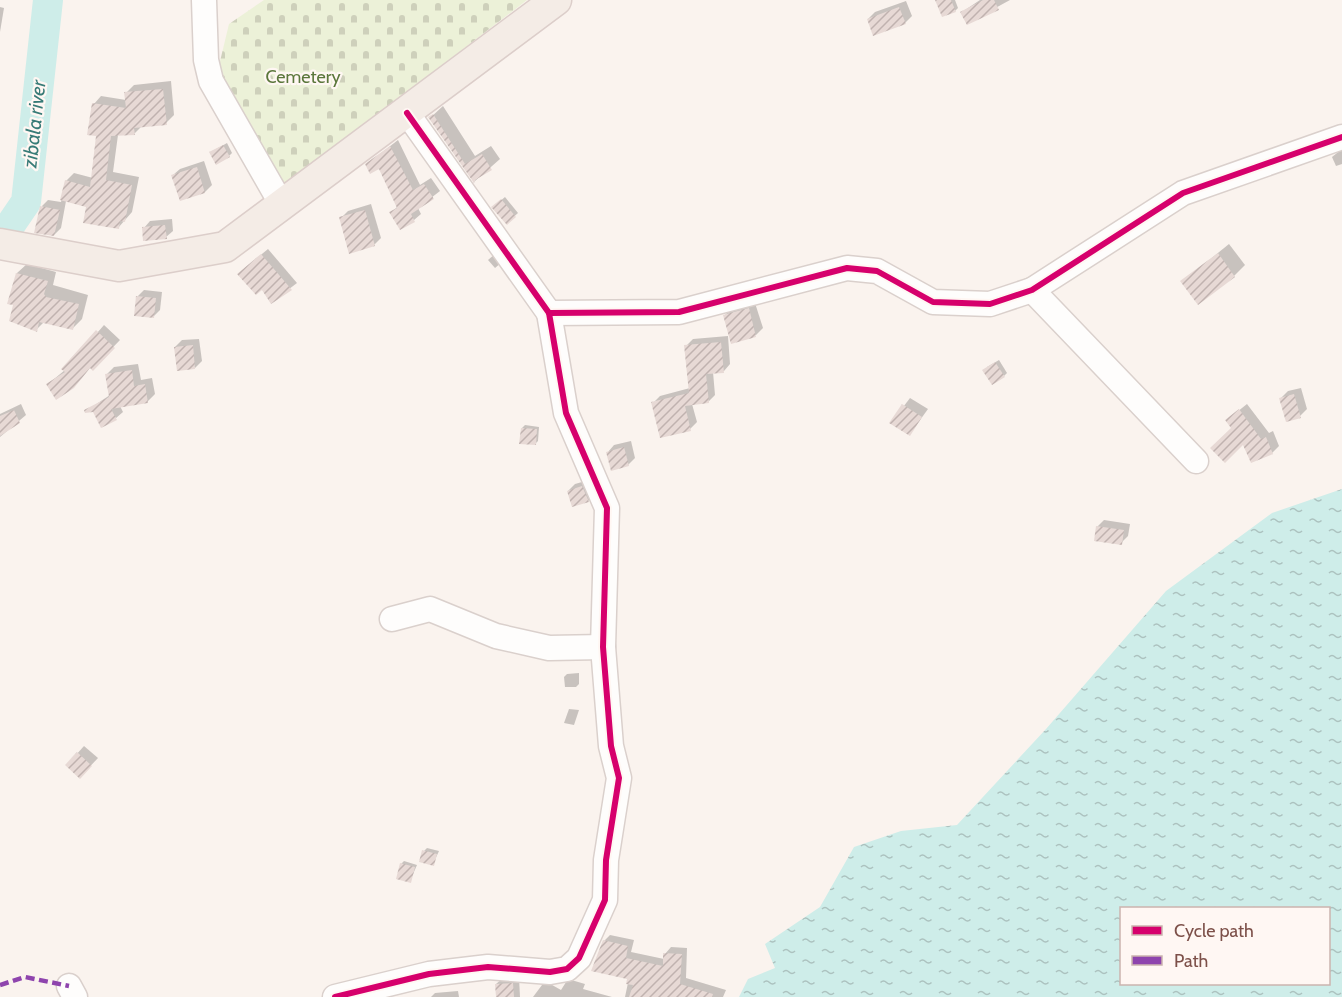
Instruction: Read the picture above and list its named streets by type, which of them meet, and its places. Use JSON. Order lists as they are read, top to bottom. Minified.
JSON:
{"water":["zibala river"],"parks":["Cemetery"],"legend":["Cycle path","Path"]}
